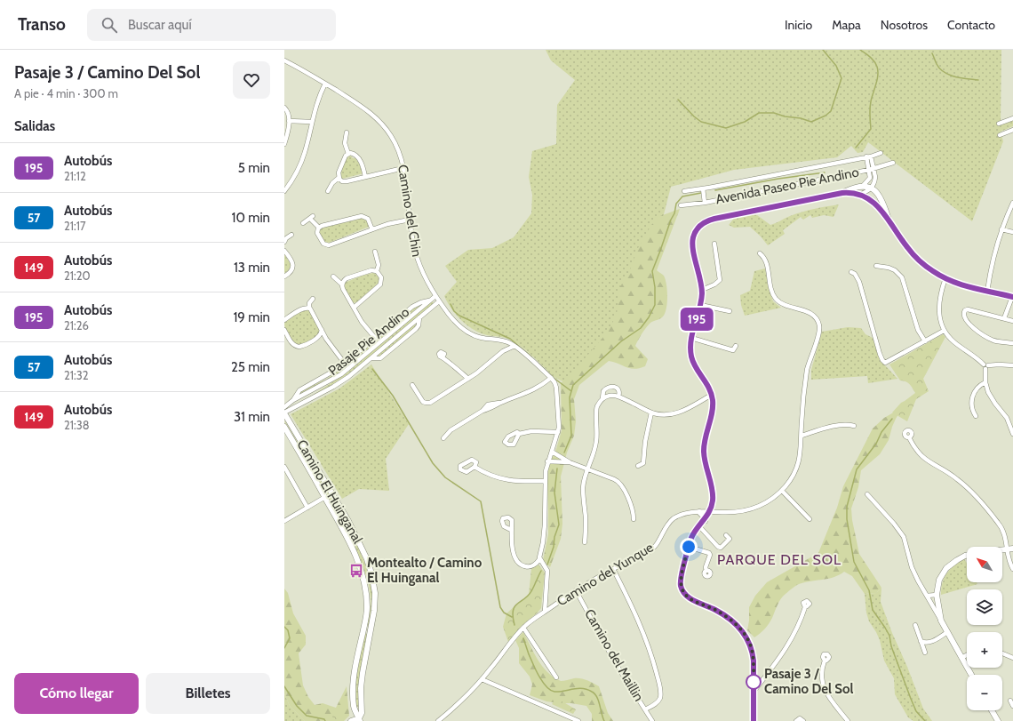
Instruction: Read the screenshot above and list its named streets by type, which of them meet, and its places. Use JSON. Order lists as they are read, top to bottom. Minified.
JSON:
{"streets":{"street":["Avenida Paseo Pie Andino","Camino del Chin","Pasaje Pie Andino","Camino El Huinganal","Camino del Yunque","Camino del Maillin"]},"crossings":[["Camino del Chin","Pasaje Pie Andino"],["Pasaje Pie Andino","Camino El Huinganal"],["Camino del Yunque","Camino del Maillin"]],"districts":["PARQUE DEL SOL"],"places":{"bus stop":["Montealto / Camino El Huinganal"],"other":["Pasaje 3 / Camino Del Sol"]},"lines":["bus line 195"],"north":"top left","page":{"header":"Transo","search":"Buscar aquí","nav":["Inicio","Mapa","Nosotros","Contacto"],"heading":[["Pasaje 3 / Camino Del Sol","A pie · 4 min · 300 m"],"Salidas"],"on_map":"195","list":[{"mark":"195","name":"Autobús","note":"21:12","value":"5 min"},{"mark":"57","name":"Autobús","note":"21:17","value":"10 min"},{"mark":"149","name":"Autobús","note":"21:20","value":"13 min"},{"mark":"195","name":"Autobús","note":"21:26","value":"19 min"},{"mark":"57","name":"Autobús","note":"21:32","value":"25 min"},{"mark":"149","name":"Autobús","note":"21:38","value":"31 min"}],"map_buttons":["+","−"],"buttons":["Cómo llegar","Billetes"]}}
